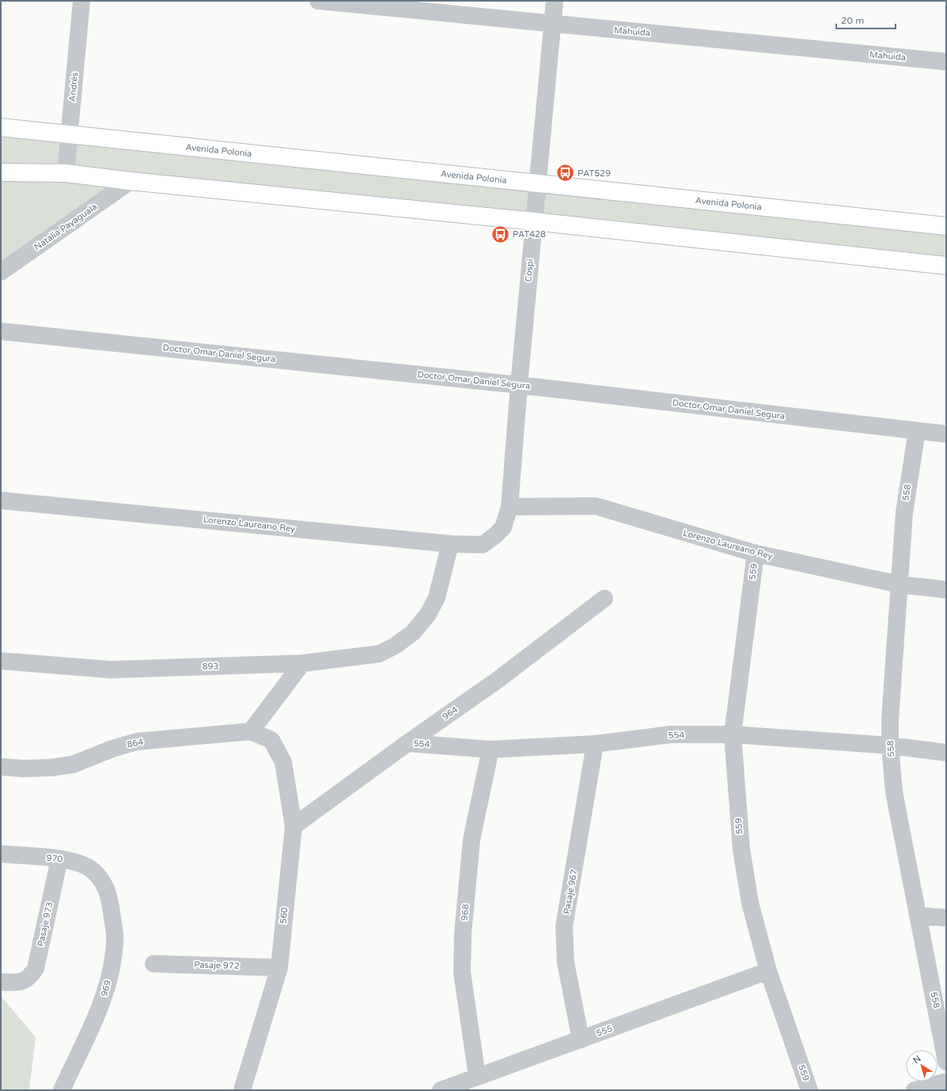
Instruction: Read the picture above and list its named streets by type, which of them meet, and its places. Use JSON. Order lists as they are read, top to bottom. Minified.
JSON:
{"streets":{"main road":["Avenida Polonia"],"street":["Mahuida","Andrés","Natalia Payaguala","Cospi","Doctor Omar Daniel Segura","558","Lorenzo Laureano Rey","559","893","964","554","864","970","Pasaje 967","968","560","Pasaje 973","Pasaje 972","969","555"]},"crossings":[["Mahuida","Cospi"],["Andrés","Avenida Polonia"],["Avenida Polonia","Cospi"],["Cospi","Doctor Omar Daniel Segura"],["Cospi","Lorenzo Laureano Rey"],["Doctor Omar Daniel Segura","558"],["558","Lorenzo Laureano Rey"],["558","554"],["Lorenzo Laureano Rey","559"],["Lorenzo Laureano Rey","893"],["559","554"],["559","555"],["964","554"],["964","560"],["554","Pasaje 967"],["554","968"],["864","560"],["970","Pasaje 973"],["970","969"],["Pasaje 967","555"],["968","555"],["560","Pasaje 972"]],"places":{"bus stop":["PAT529","PAT428"]},"scale_bar":"20 m","north":"top left"}
